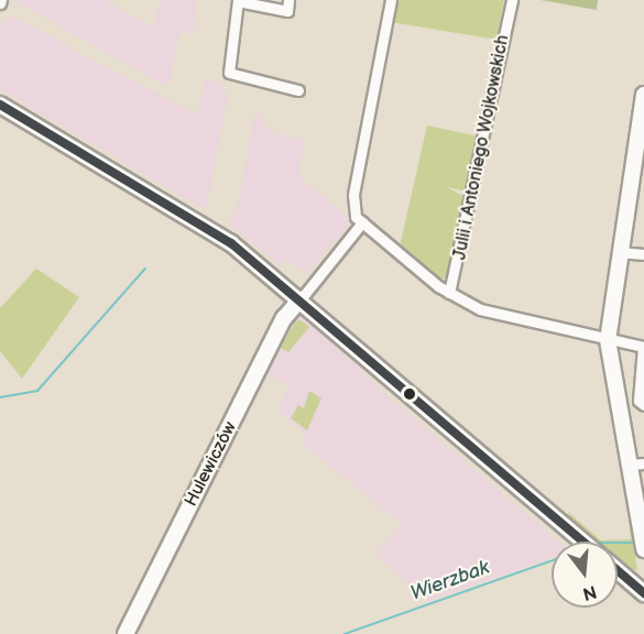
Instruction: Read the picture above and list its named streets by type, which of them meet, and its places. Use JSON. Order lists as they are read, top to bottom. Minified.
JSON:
{"streets":{"street":["Julii i Antoniego Wojkowskich","Hulewiczów"]},"water":["Wierzbak"],"north":"bottom"}
